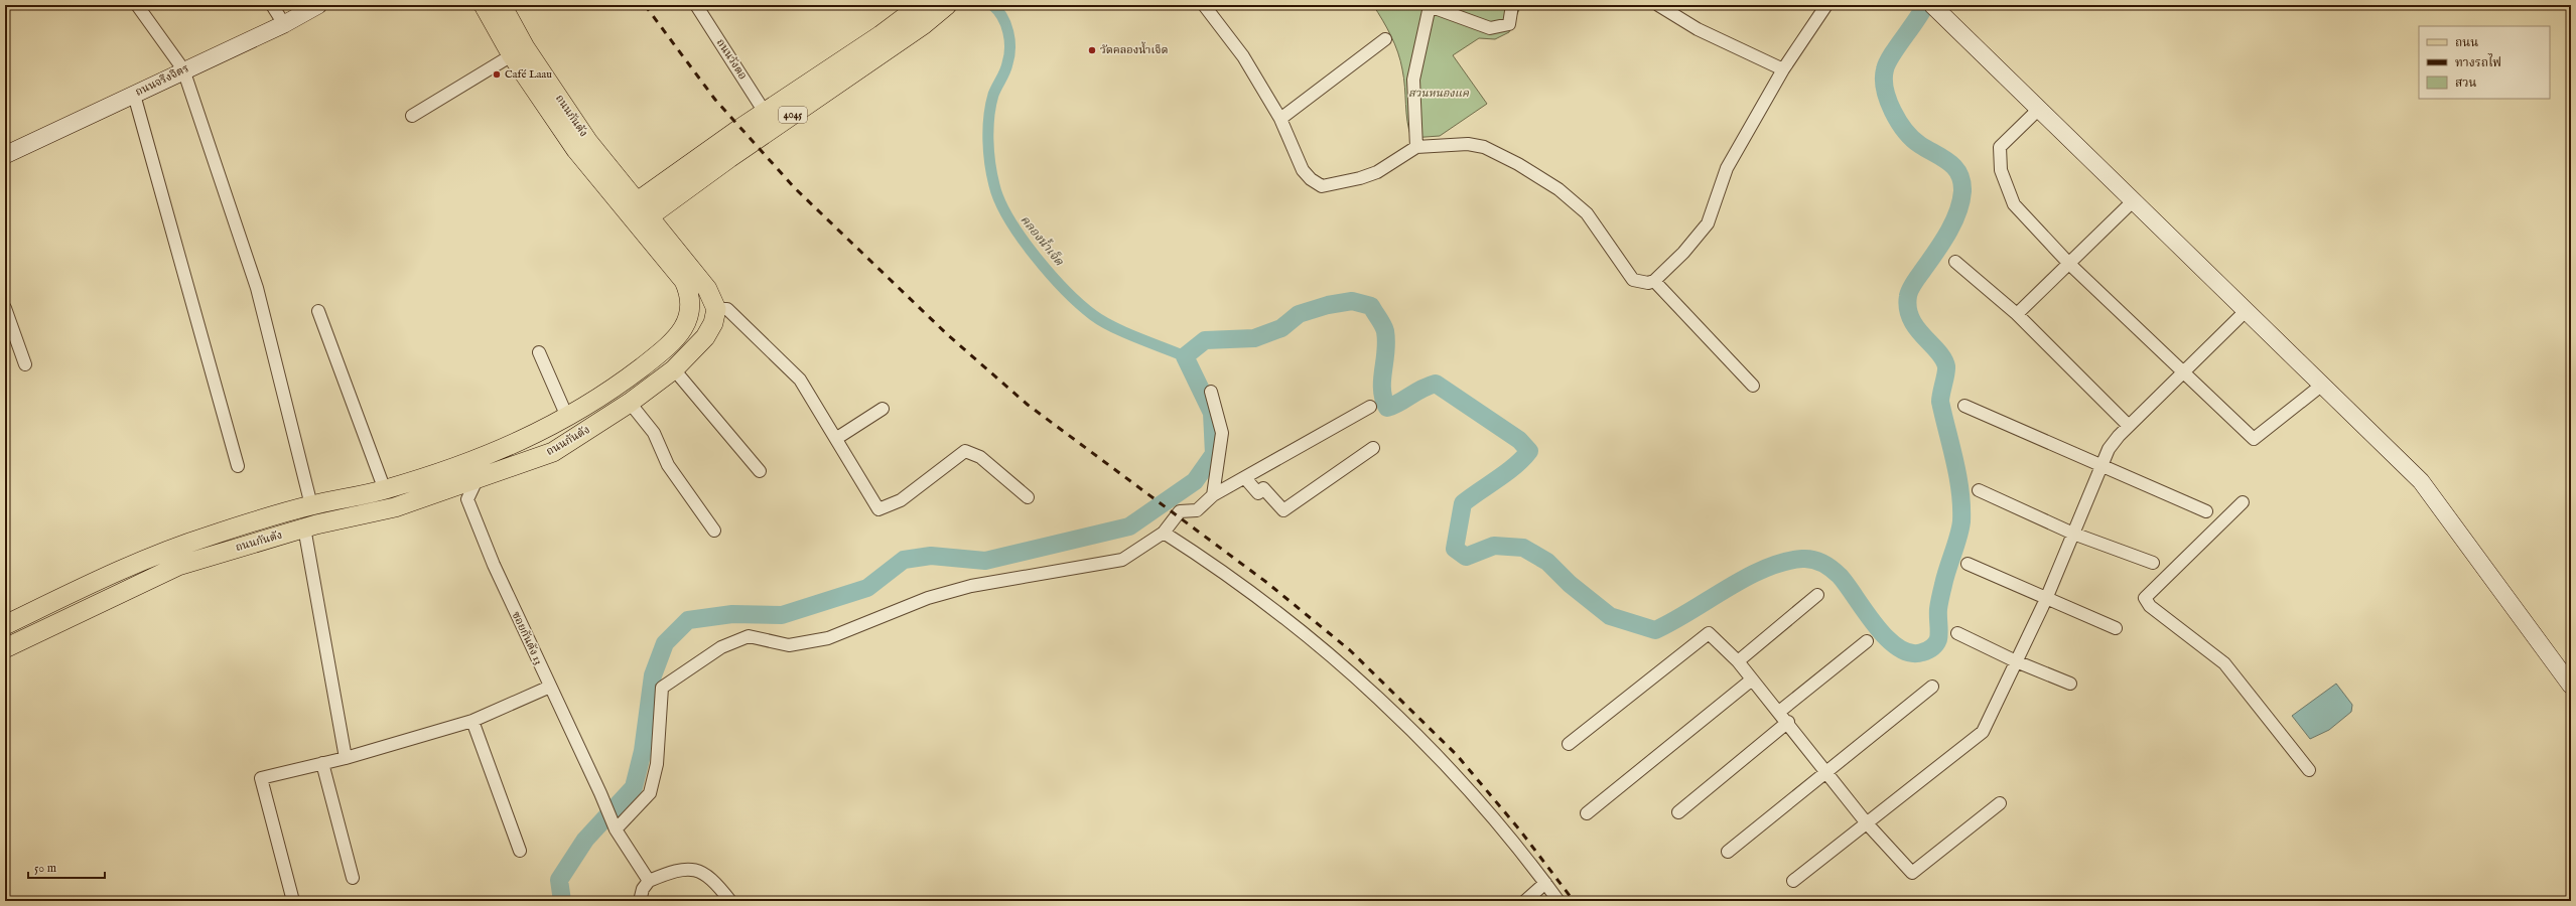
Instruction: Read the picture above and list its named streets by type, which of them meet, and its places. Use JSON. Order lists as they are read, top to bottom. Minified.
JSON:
{"streets":{"main road":["4045","ถนนกันตัง"],"street":["ถนนวังตอ","ถนนจริงจิตร","ซอยกันตัง 13"]},"crossings":[["ถนนวังตอ","4045"],["4045","ถนนกันตัง"],["ถนนกันตัง","ซอยกันตัง 13"]],"water":["คลองน้ำเจ็ด"],"parks":["สวนหนองแค"],"places":["วัดคลองน้ำเจ็ด","Café Laau"],"legend":["ถนน","ทางรถไฟ","สวน"],"scale_bar":"50 m"}
